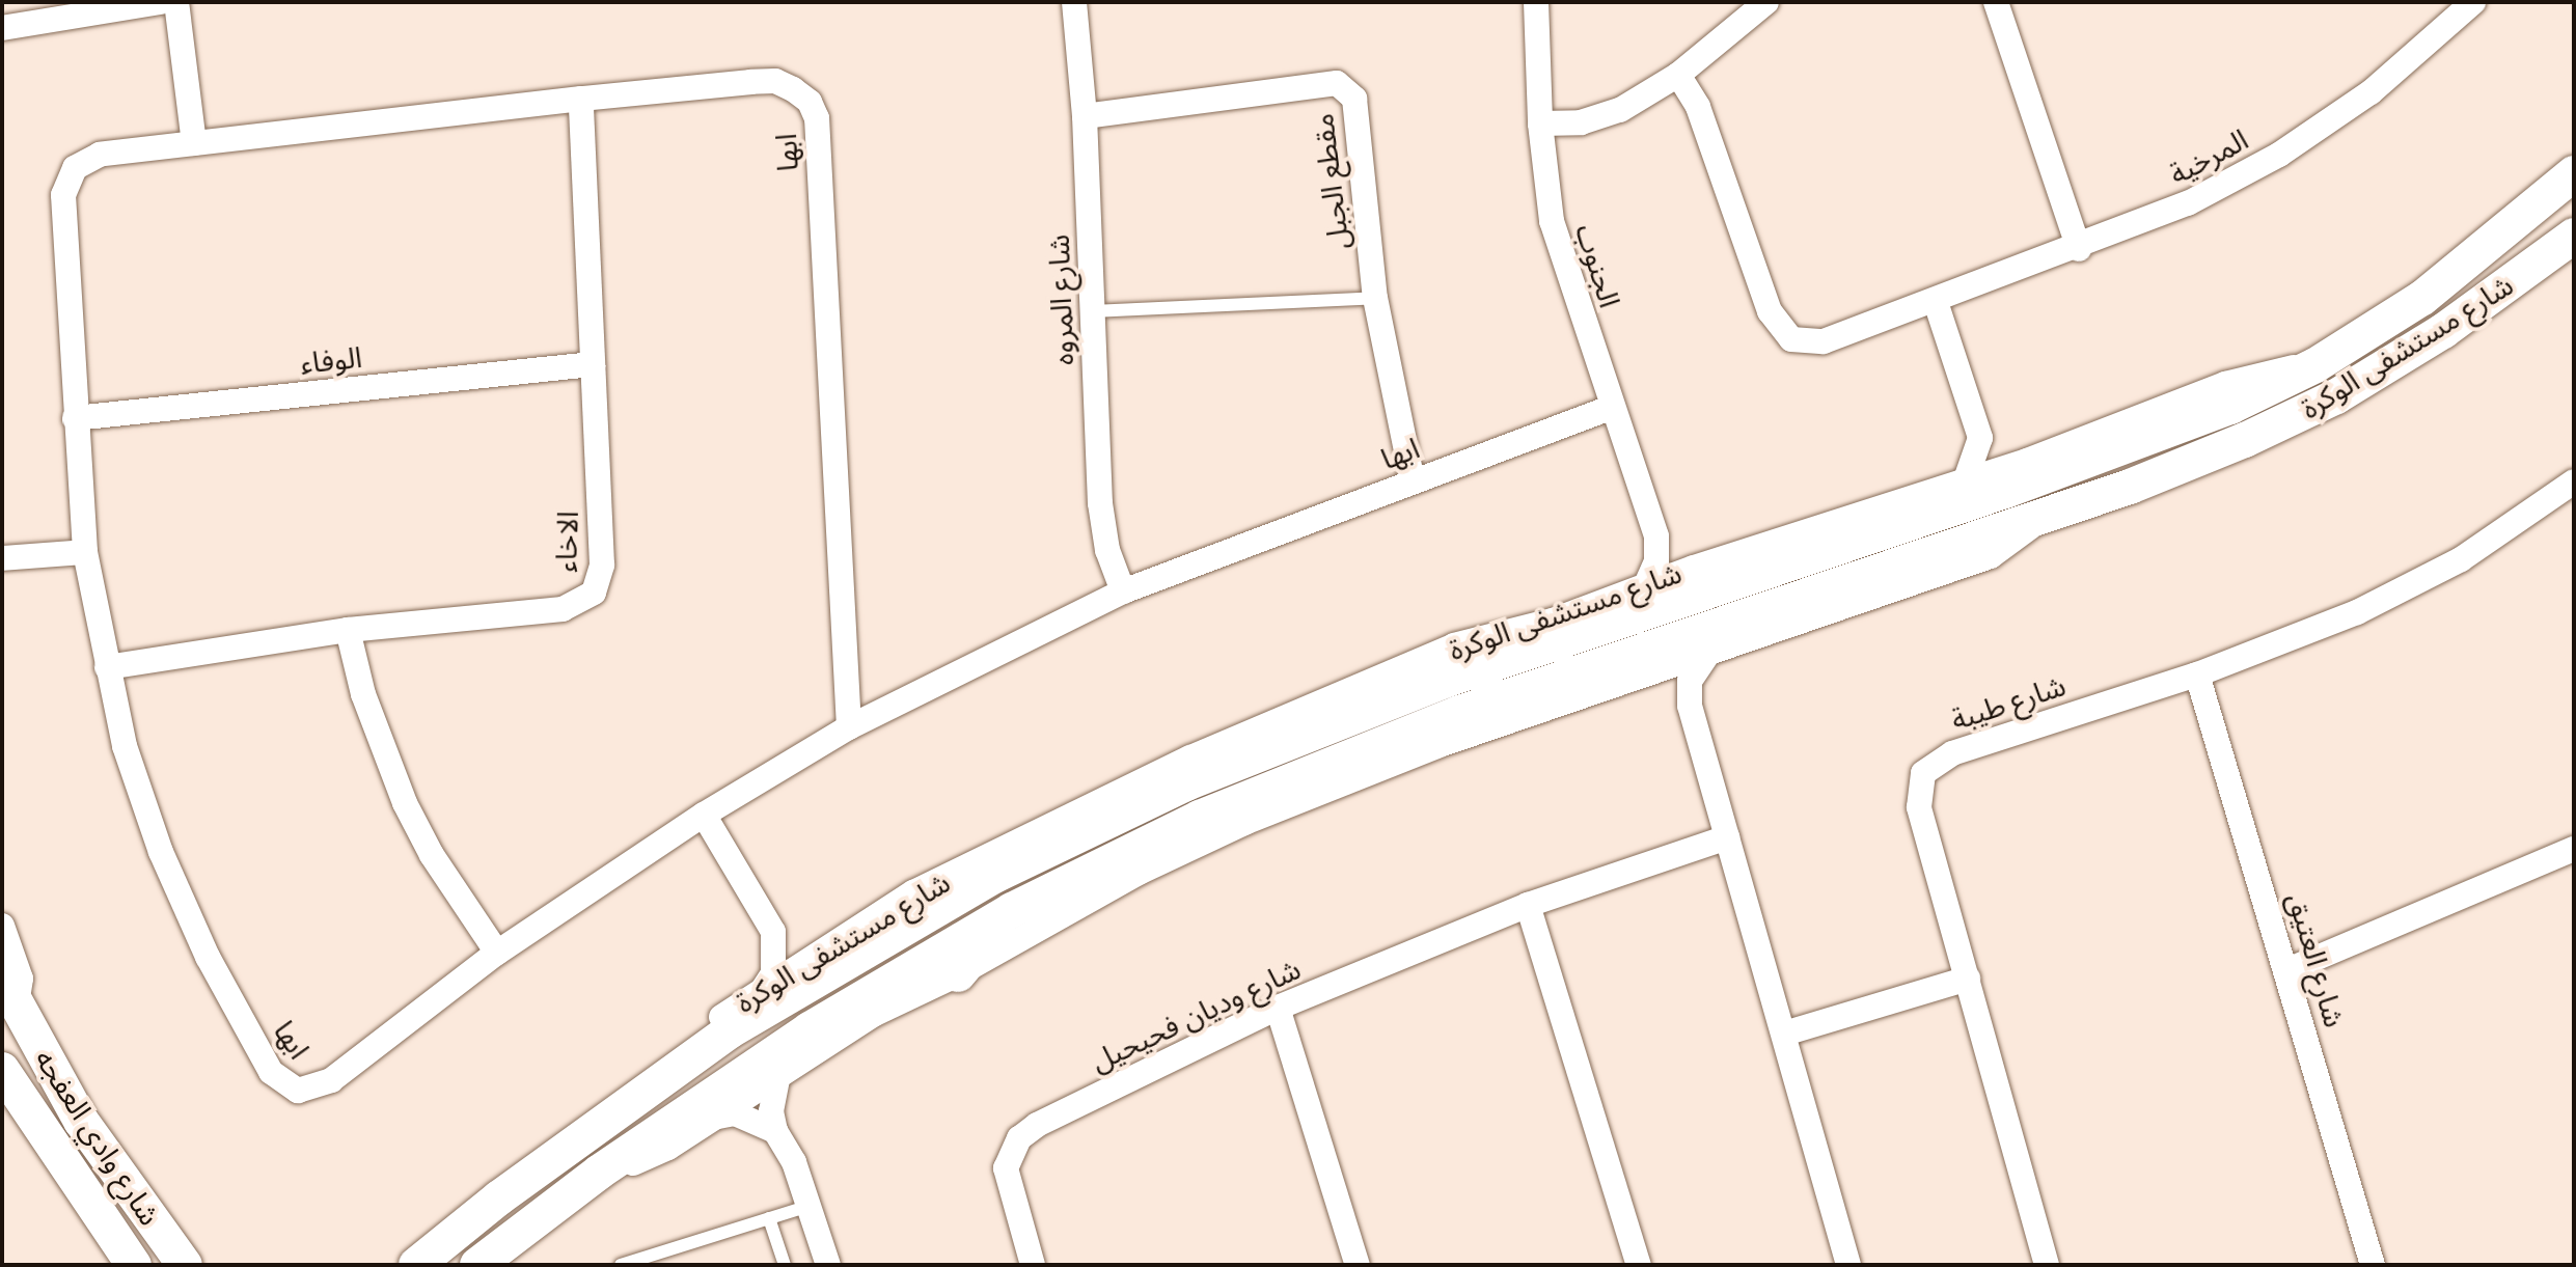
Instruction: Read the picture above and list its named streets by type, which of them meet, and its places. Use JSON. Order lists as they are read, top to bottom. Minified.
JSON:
{"streets":{"street":["ابها","المرخية","مقطع الجبل","الجنوب","شارع المروه","شارع مستشفى الوكرة","الوفاء","الاخاء","شارع طيبة","شارع العتيق","شارع وديان فحيحيل","شارع وادي العفجه"]},"crossings":[["ابها","مقطع الجبل"],["ابها","الجنوب"],["ابها","شارع المروه"],["ابها","الوفاء"],["ابها","الاخاء"],["مقطع الجبل","شارع المروه"],["الجنوب","شارع مستشفى الوكرة"],["الوفاء","الاخاء"],["شارع طيبة","شارع العتيق"]]}
